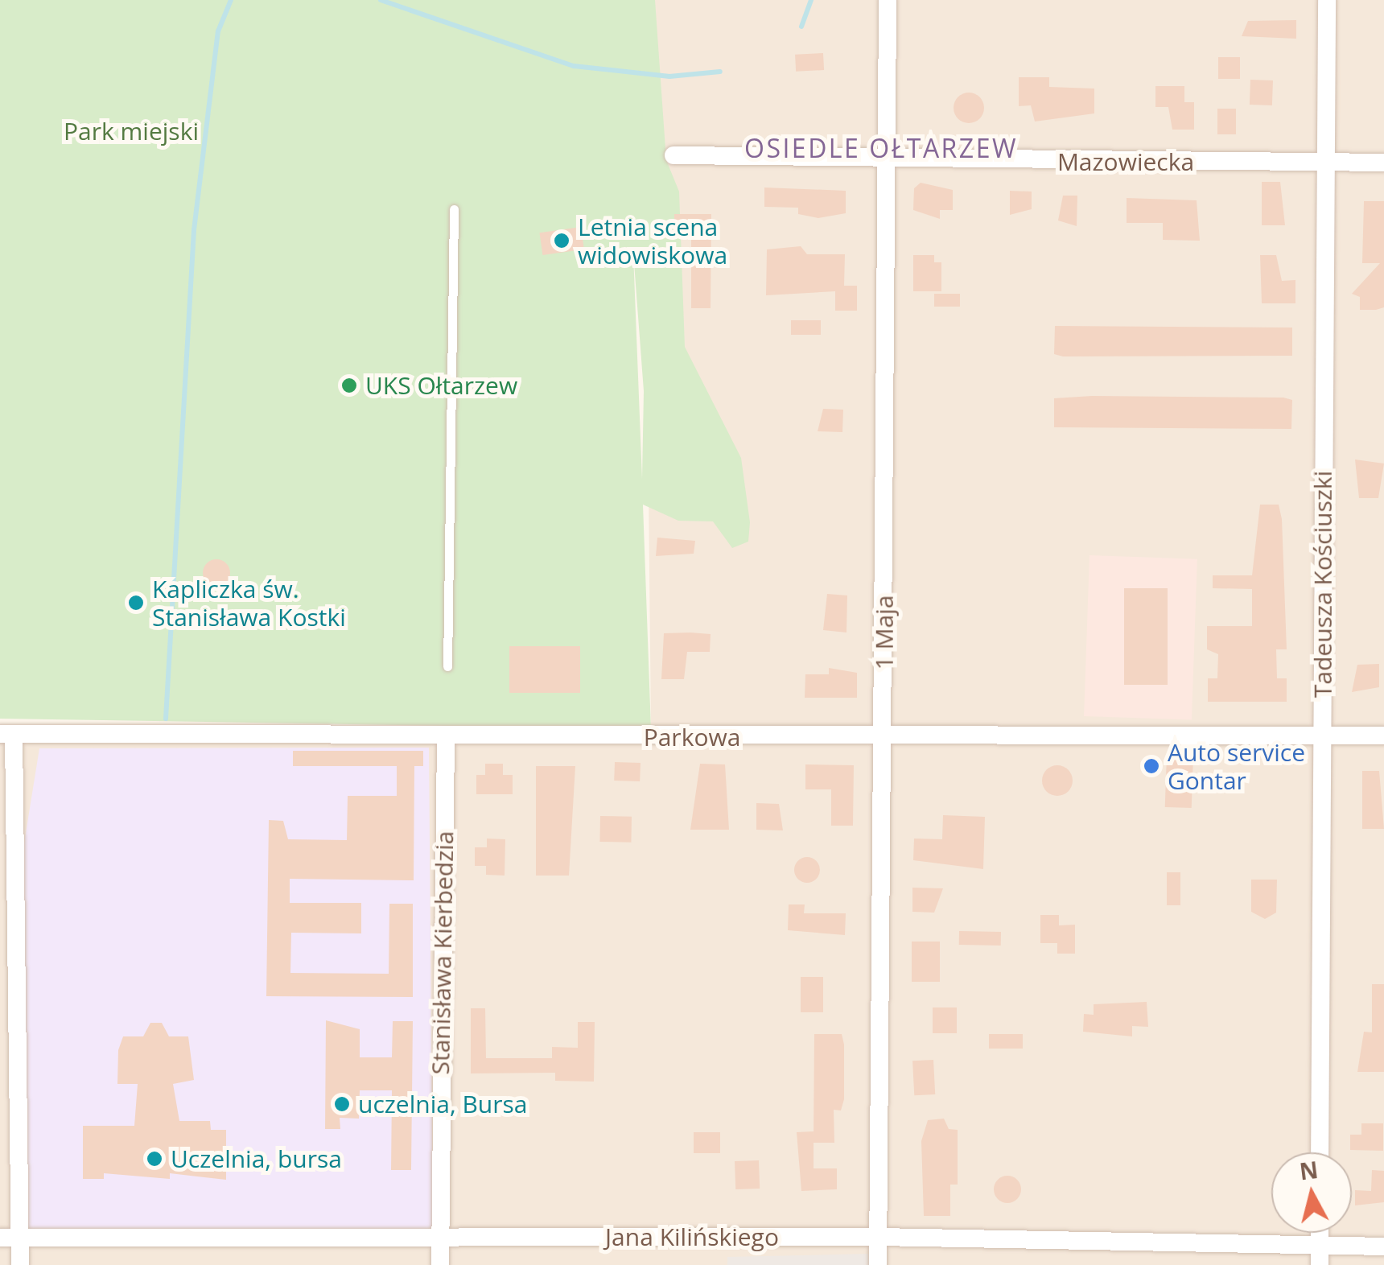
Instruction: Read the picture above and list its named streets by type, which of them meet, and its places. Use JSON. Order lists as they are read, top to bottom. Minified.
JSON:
{"streets":{"street":["Mazowiecka","Tadeusza Kościuszki","1 Maja","Parkowa","Stanisława Kierbedzia","Jana Kilińskiego"]},"crossings":[["Mazowiecka","Tadeusza Kościuszki"],["Mazowiecka","1 Maja"],["Tadeusza Kościuszki","Parkowa"],["1 Maja","Parkowa"],["1 Maja","Jana Kilińskiego"],["Parkowa","Stanisława Kierbedzia"],["Stanisława Kierbedzia","Jana Kilińskiego"]],"districts":["OSIEDLE OŁTARZEW"],"parks":["Park miejski"],"places":["Letnia scena widowiskowa","UKS Ołtarzew","Kapliczka św. Stanisława Kostki","Auto service Gontar","uczelnia, Bursa","Uczelnia, bursa"],"north":"top"}
